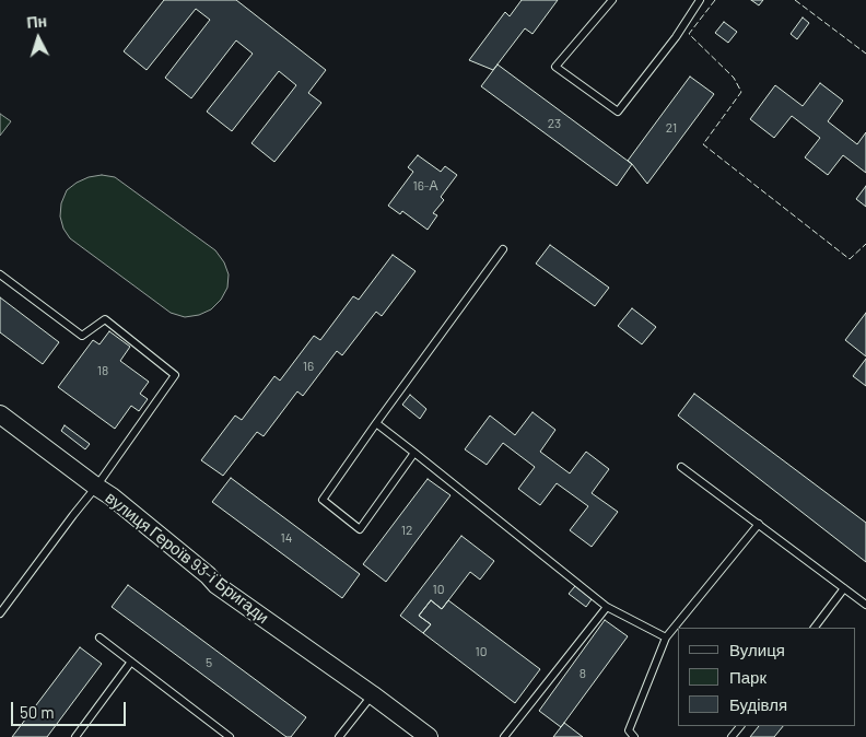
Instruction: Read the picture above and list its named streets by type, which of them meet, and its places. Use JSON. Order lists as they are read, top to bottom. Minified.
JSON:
{"streets":{"street":["вулиця Героїв 93-ї Бригади"]},"house_numbers":["23","21","16-А","16","18","12","14","10","10","5","8"],"legend":["Вулиця","Парк","Будівля"],"scale_bar":"50 m","north":"top"}
